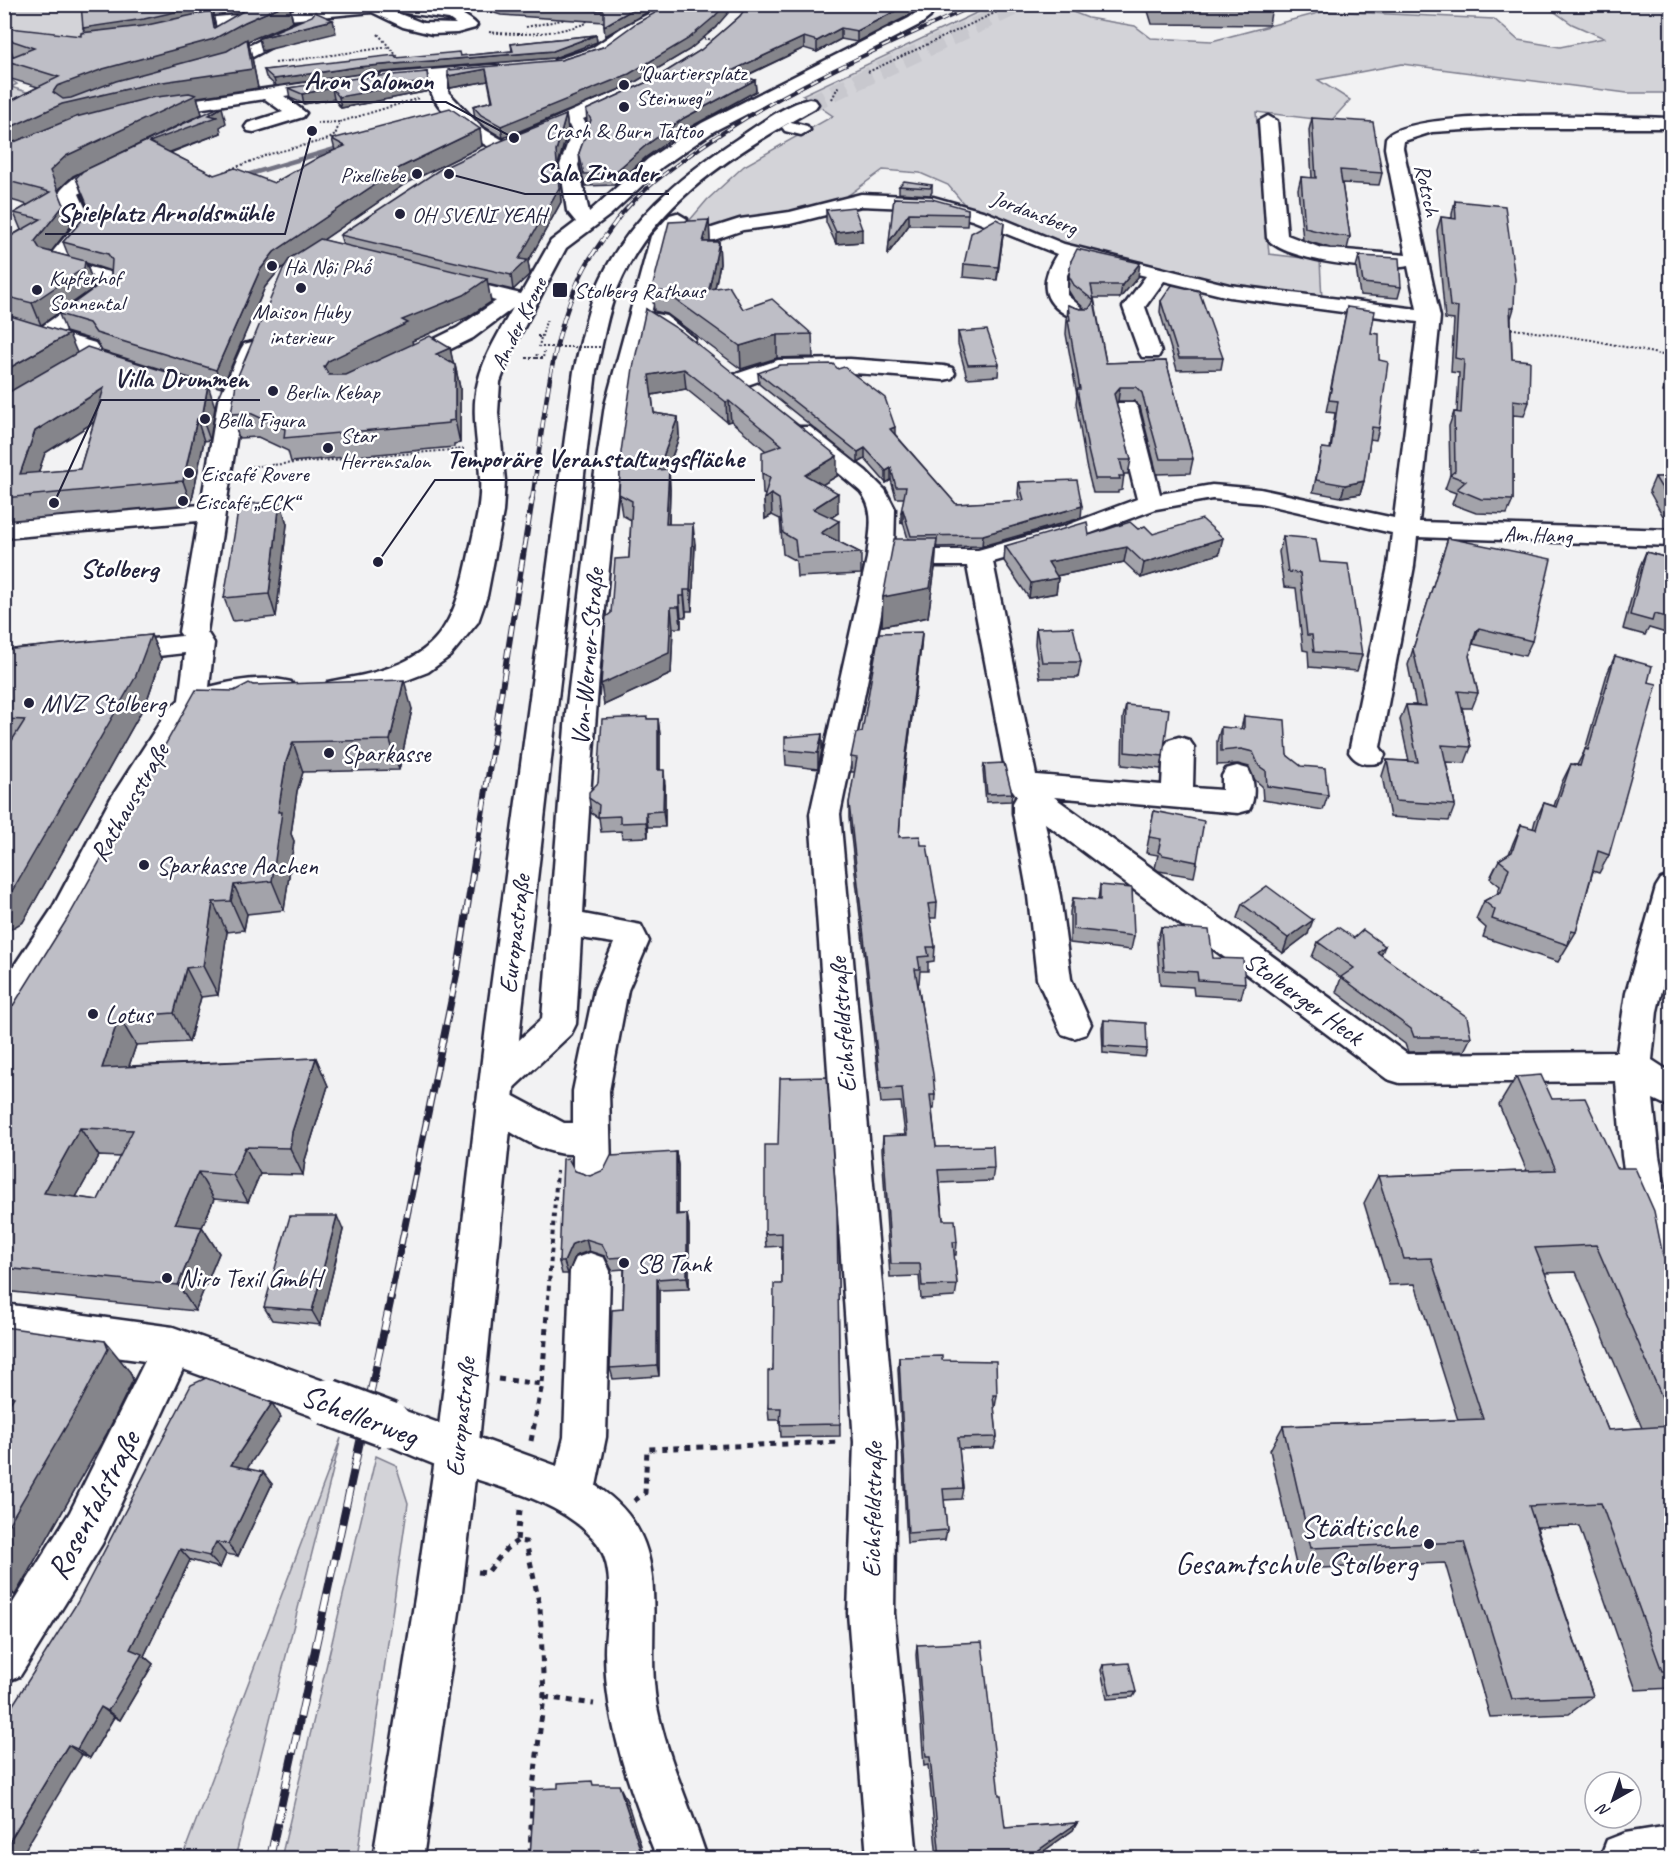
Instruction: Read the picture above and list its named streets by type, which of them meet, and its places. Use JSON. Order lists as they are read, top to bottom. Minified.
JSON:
{"streets":{"street":["Rotsch","Jordansberg","An der Krone","Am Hang","Von-Werner-Straße","Rathausstraße","Europastraße","Stolberger Heck","Eichsfeldstraße","Schellerweg","Rosentalstraße"]},"crossings":[["Rotsch","Jordansberg"],["Rotsch","Am Hang"],["Jordansberg","Von-Werner-Straße"],["An der Krone","Rathausstraße"],["Am Hang","Eichsfeldstraße"],["Von-Werner-Straße","Europastraße"],["Von-Werner-Straße","Eichsfeldstraße"],["Europastraße","Schellerweg"],["Schellerweg","Rosentalstraße"]],"districts":["Stolberg"],"places":{"other":["\"Quartiersplatz Steinweg\"","Crash & Burn Tattoo","Spielplatz Arnoldsmühle","Aron Salomon","Pixelliebe","Sala Zinader","OH SVENI YEAH","Hà Nội Phố","Maison Huby interieur","Kupferhof Sonnental","Berlin Kebap","Bella Figura","Star Herrensalon","Eiscafé Rovere","Eiscafé „ECK“","Villa Drummen","Temporäre Veranstaltungsfläche","MVZ Stolberg","Sparkasse","Sparkasse Aachen","Lotus","SB Tank","Niro Texil GmbH","Städtische Gesamtschule Stolberg"],"transit":["Stolberg Rathaus"]},"north":"bottom left"}
